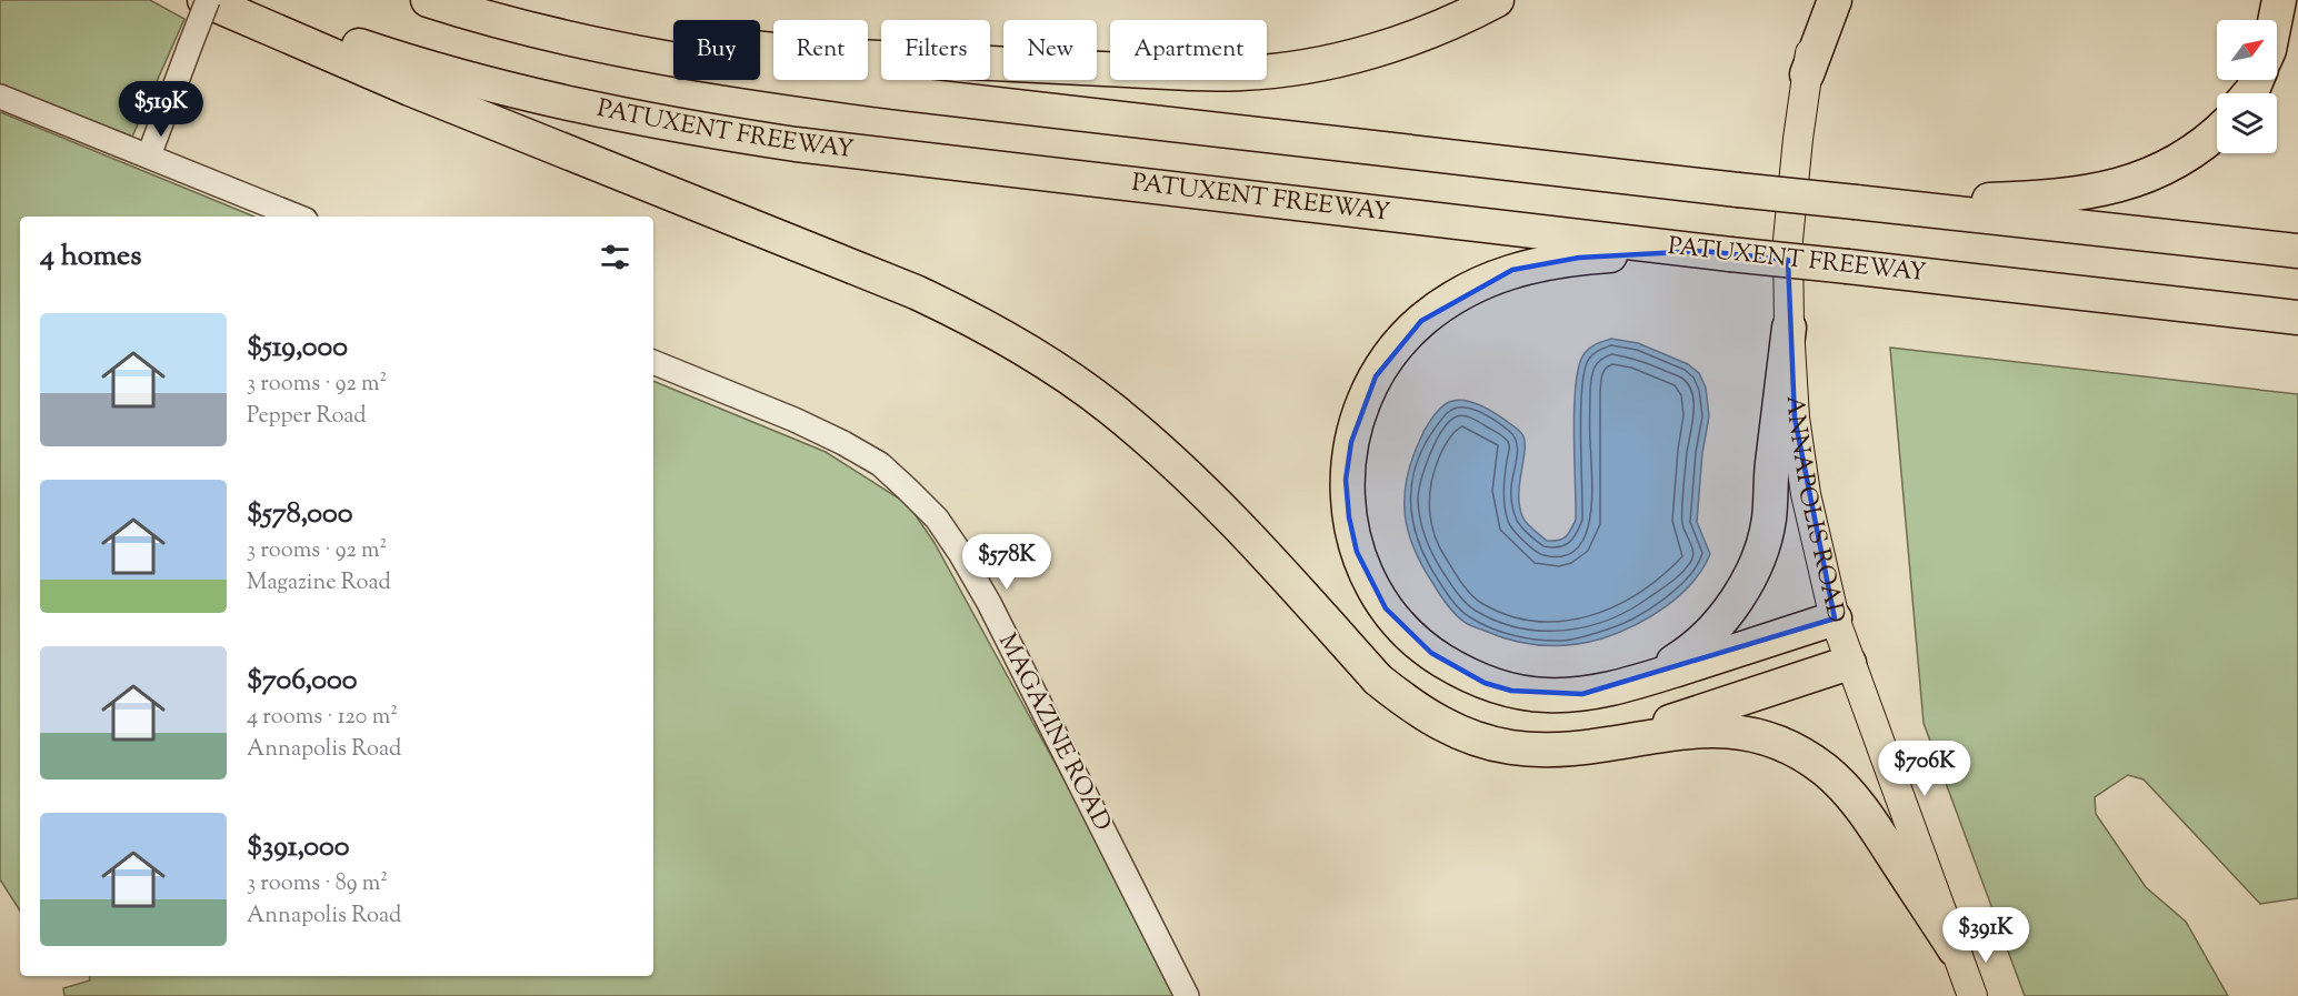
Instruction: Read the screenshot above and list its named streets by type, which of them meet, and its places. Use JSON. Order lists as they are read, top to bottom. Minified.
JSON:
{"streets":{"highway":["PATUXENT FREEWAY"],"main road":["ANNAPOLIS ROAD"],"street":["MAGAZINE ROAD"]},"north":"top right","page":{"chip":["Buy","Rent","Filters","New","Apartment"],"price":["$519K","$578K","$706K","$391K"],"heading":"4 homes","list":[{"name":"$519,000","note":"3 rooms · 92 m² · Pepper Road"},{"name":"$578,000","note":"3 rooms · 92 m² · Magazine Road"},{"name":"$706,000","note":"4 rooms · 120 m² · Annapolis Road"},{"name":"$391,000","note":"3 rooms · 89 m² · Annapolis Road"}]}}
